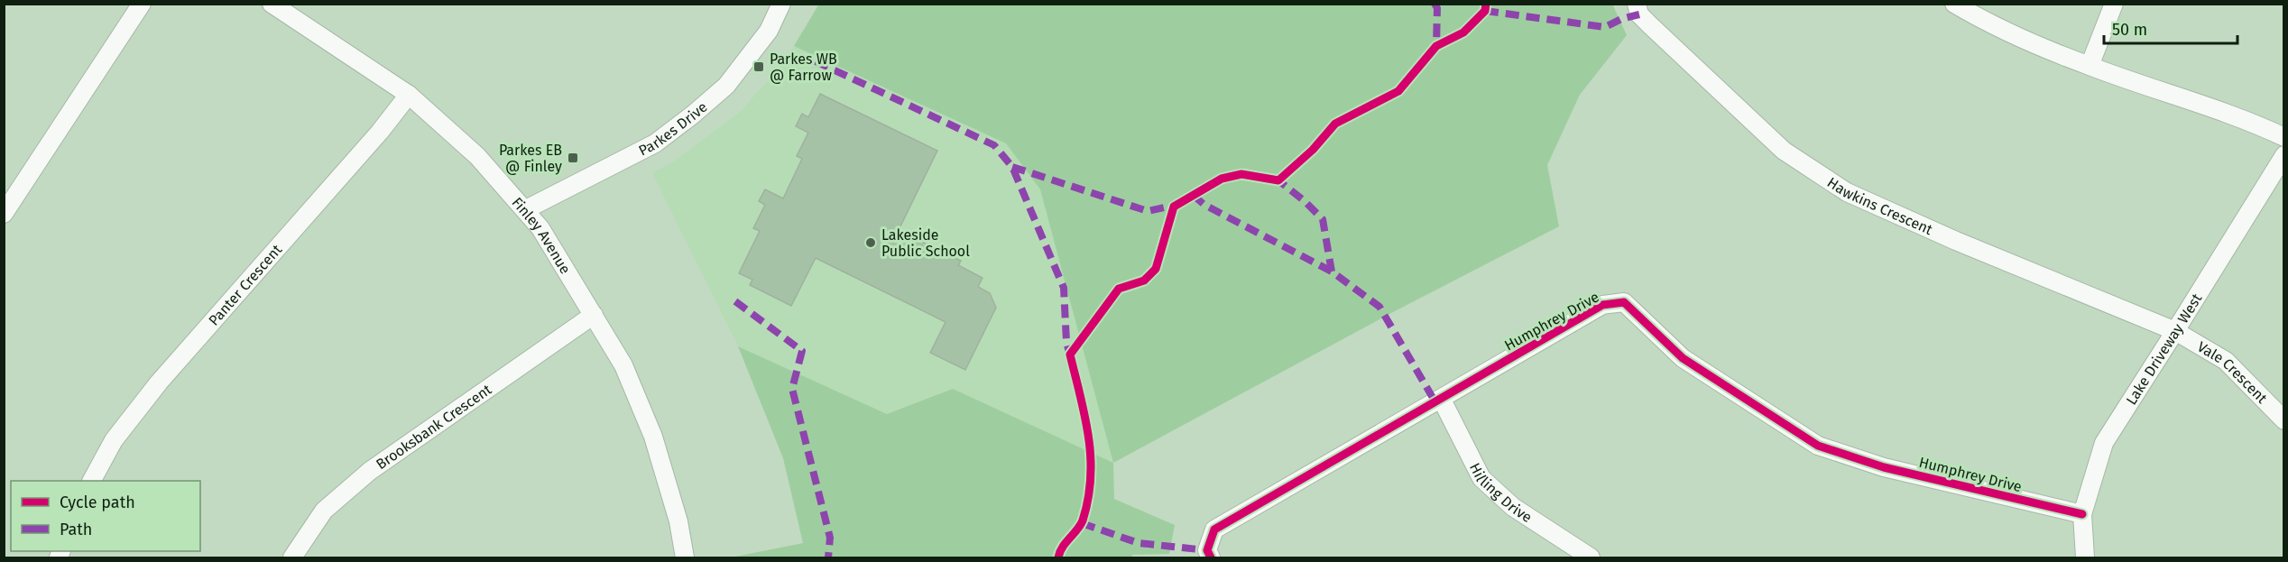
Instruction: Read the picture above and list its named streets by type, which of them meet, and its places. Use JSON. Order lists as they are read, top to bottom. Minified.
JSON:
{"streets":{"street":["Parkes Drive","Hawkins Crescent","Finley Avenue","Panter Crescent","Humphrey Drive","Lake Driveway West","Vale Crescent","Brooksbank Crescent","Hilling Drive"]},"crossings":[["Parkes Drive","Finley Avenue"],["Hawkins Crescent","Lake Driveway West"],["Hawkins Crescent","Vale Crescent"],["Finley Avenue","Panter Crescent"],["Finley Avenue","Brooksbank Crescent"],["Humphrey Drive","Lake Driveway West"],["Humphrey Drive","Hilling Drive"],["Lake Driveway West","Vale Crescent"]],"places":{"transit":["Parkes WB @ Farrow","Parkes EB @ Finley"],"other":["Lakeside Public School"]},"legend":["Cycle path","Path"],"scale_bar":"50 m"}
